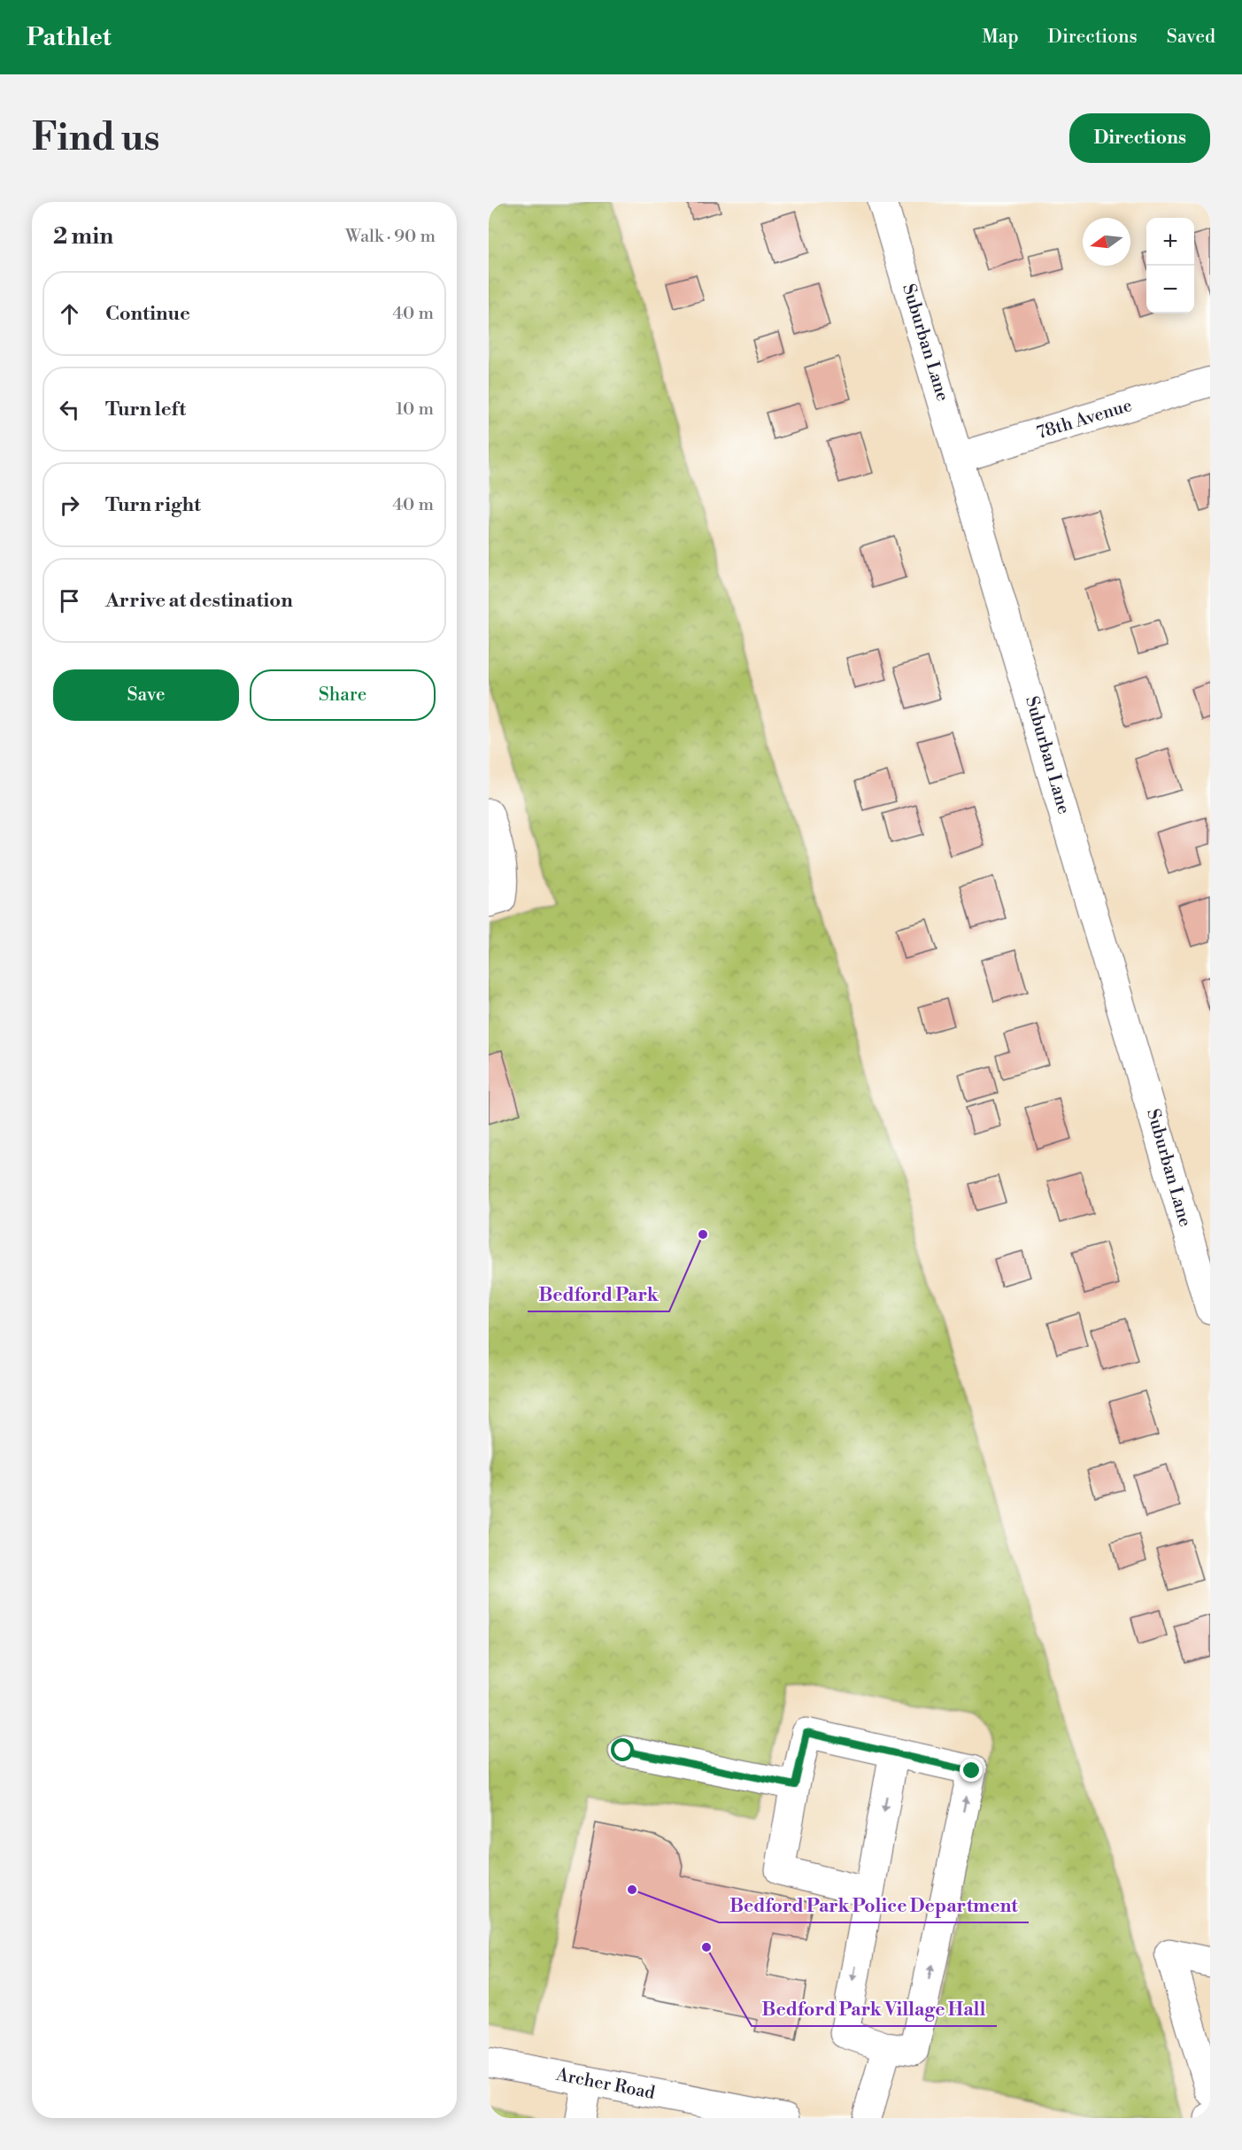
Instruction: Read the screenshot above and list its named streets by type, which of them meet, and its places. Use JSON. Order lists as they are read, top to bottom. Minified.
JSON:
{"streets":{"street":["Suburban Lane","78th Avenue","Archer Road"]},"crossings":[["Suburban Lane","78th Avenue"]],"places":["Bedford Park","Bedford Park Police Department","Bedford Park Village Hall"],"north":"left","page":{"header":"Pathlet","nav":["Map","Directions","Saved"],"buttons":["Directions",["Save","Share"]],"title":"Find us","heading":["2 min","Walk · 90 m"],"map_buttons":["+","−"],"list":[["Continue","40 m"],["Turn left","10 m"],["Turn right","40 m"],"Arrive at destination"]}}
